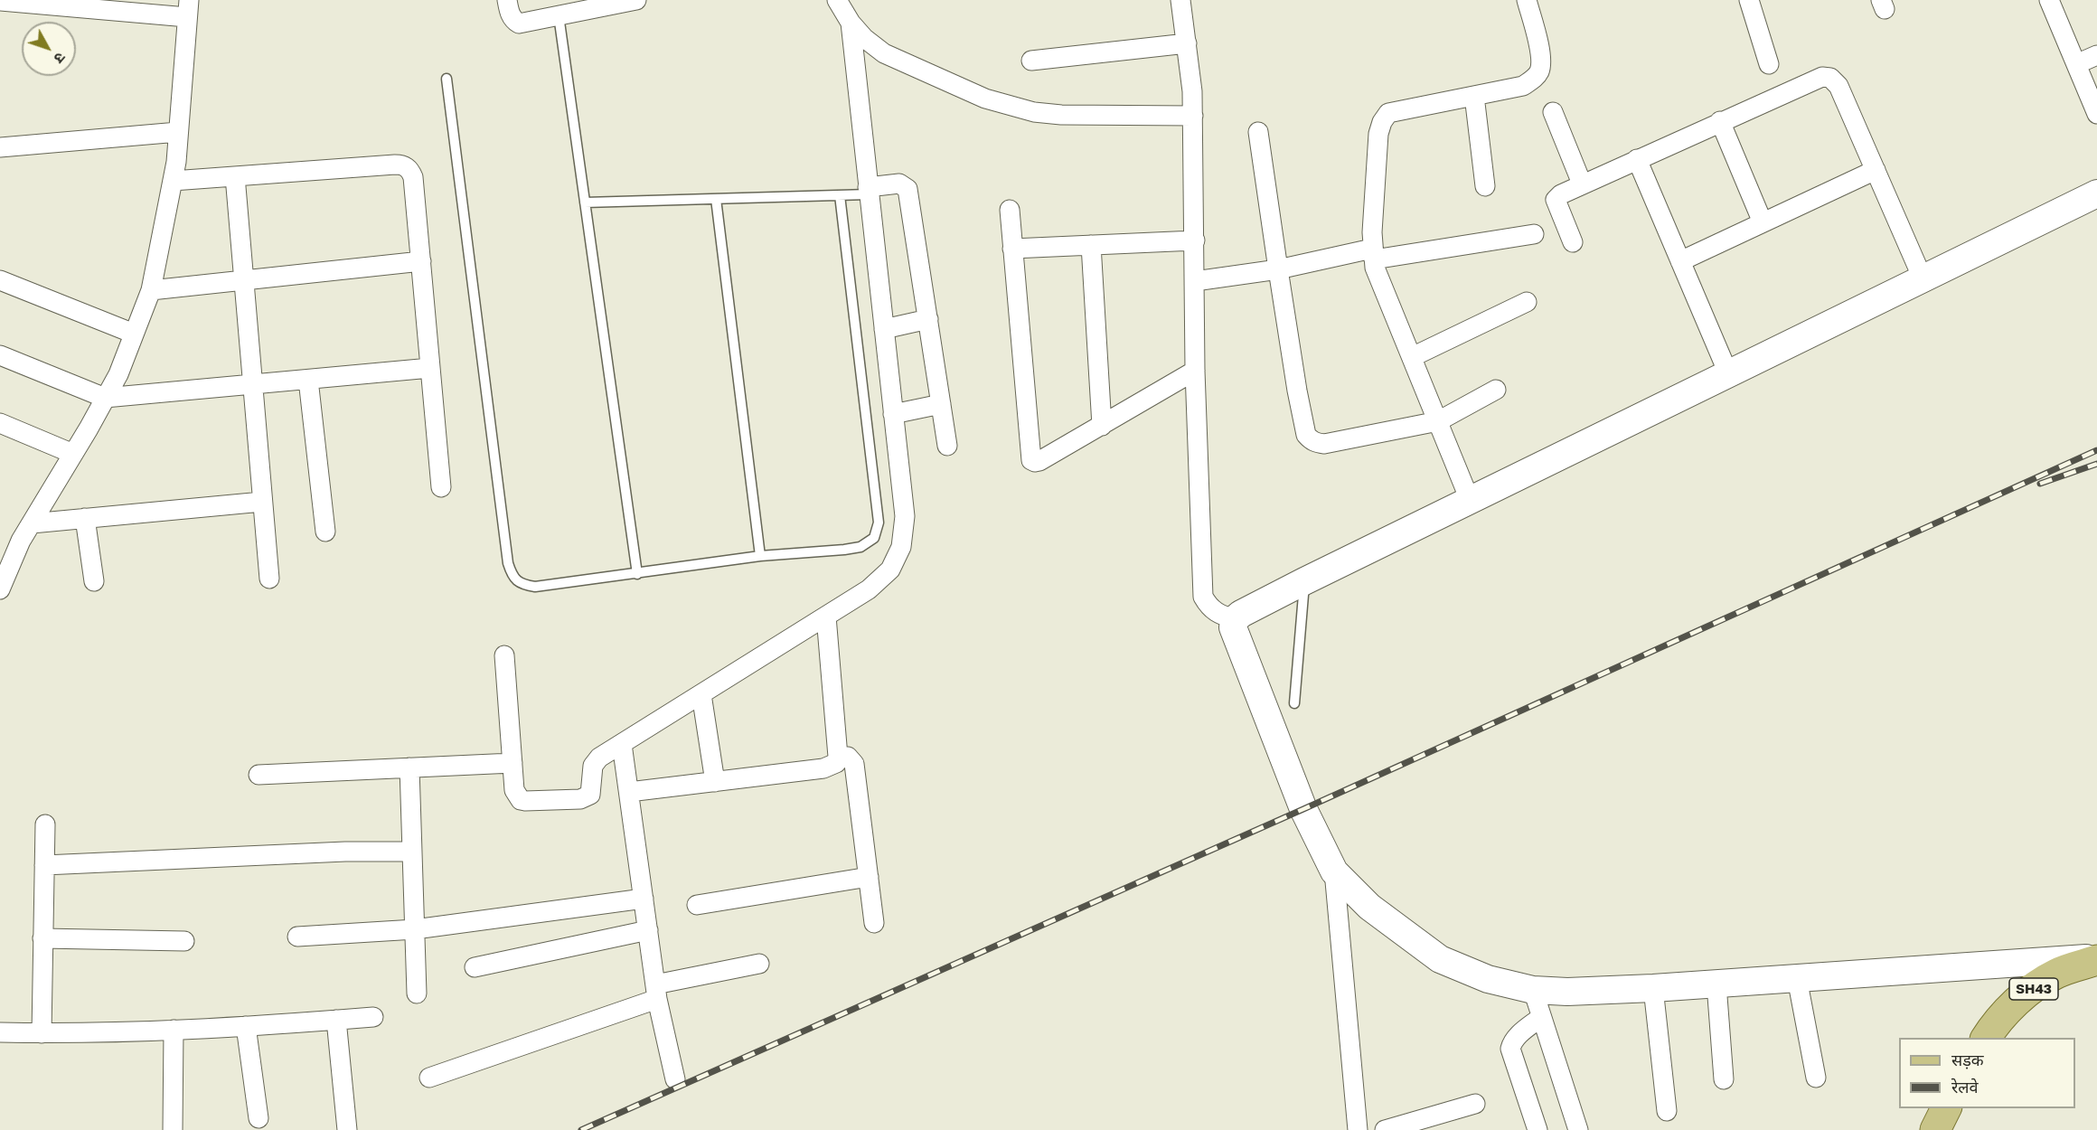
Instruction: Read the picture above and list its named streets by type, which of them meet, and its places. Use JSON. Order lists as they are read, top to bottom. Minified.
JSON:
{"streets":{"main road":["SH43"]},"legend":["सड़क","रेलवे"],"north":"bottom right"}
